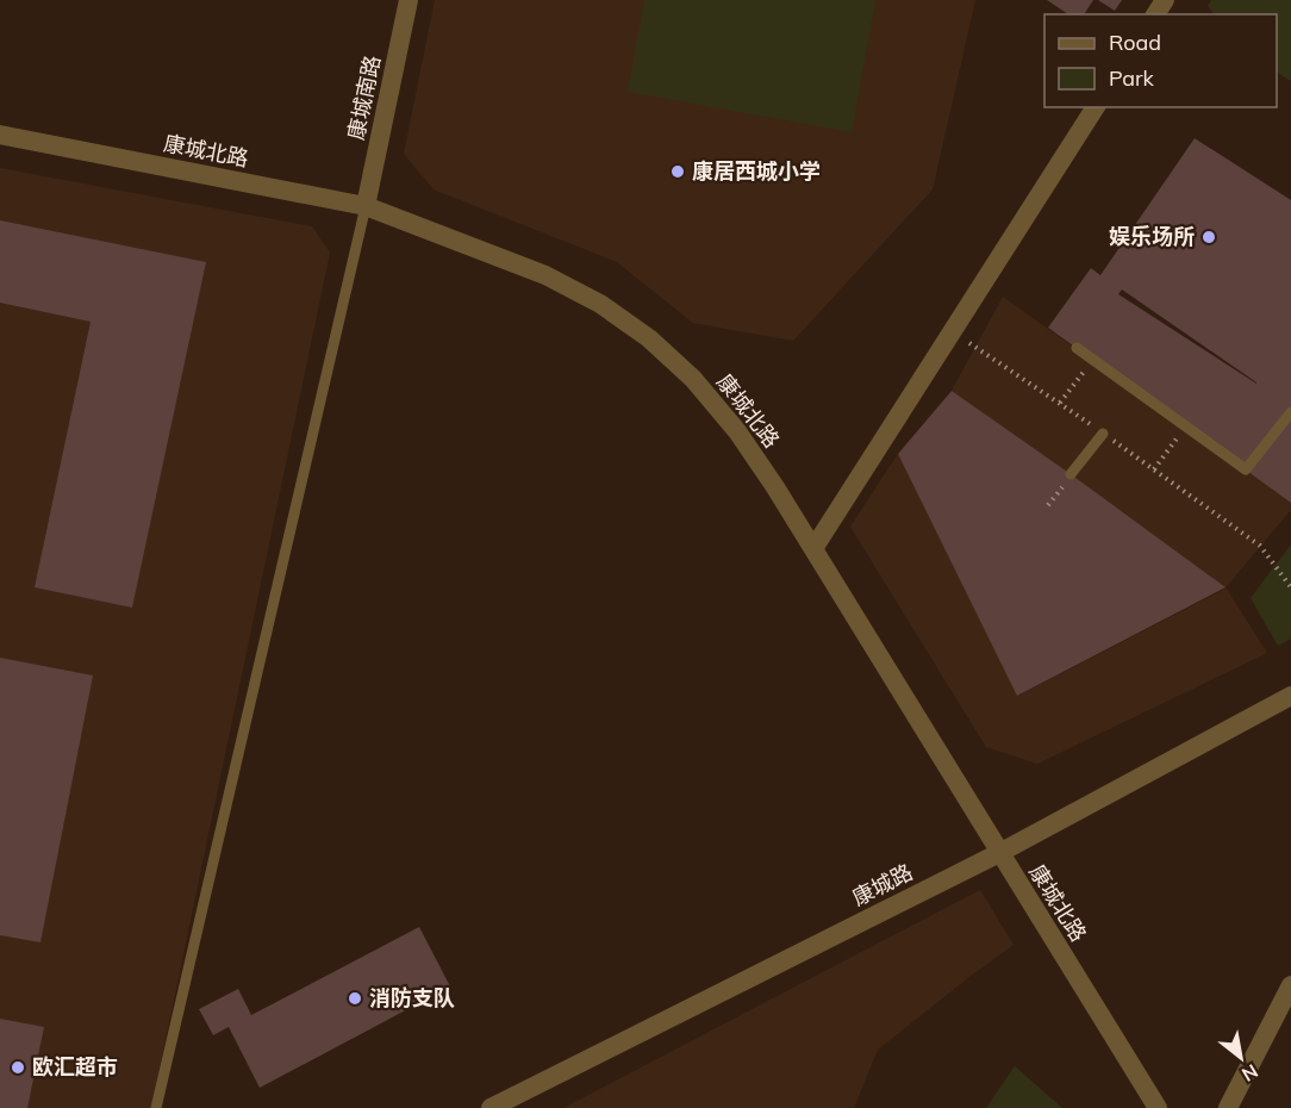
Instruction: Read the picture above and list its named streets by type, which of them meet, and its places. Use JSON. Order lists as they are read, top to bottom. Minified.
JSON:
{"streets":{"street":["康城南路","康城北路","康城路"]},"crossings":[["康城南路","康城北路"],["康城北路","康城路"]],"places":["康居西城小学","娱乐场所","消防支队","欧汇超市"],"legend":["Road","Park"],"north":"bottom right"}
